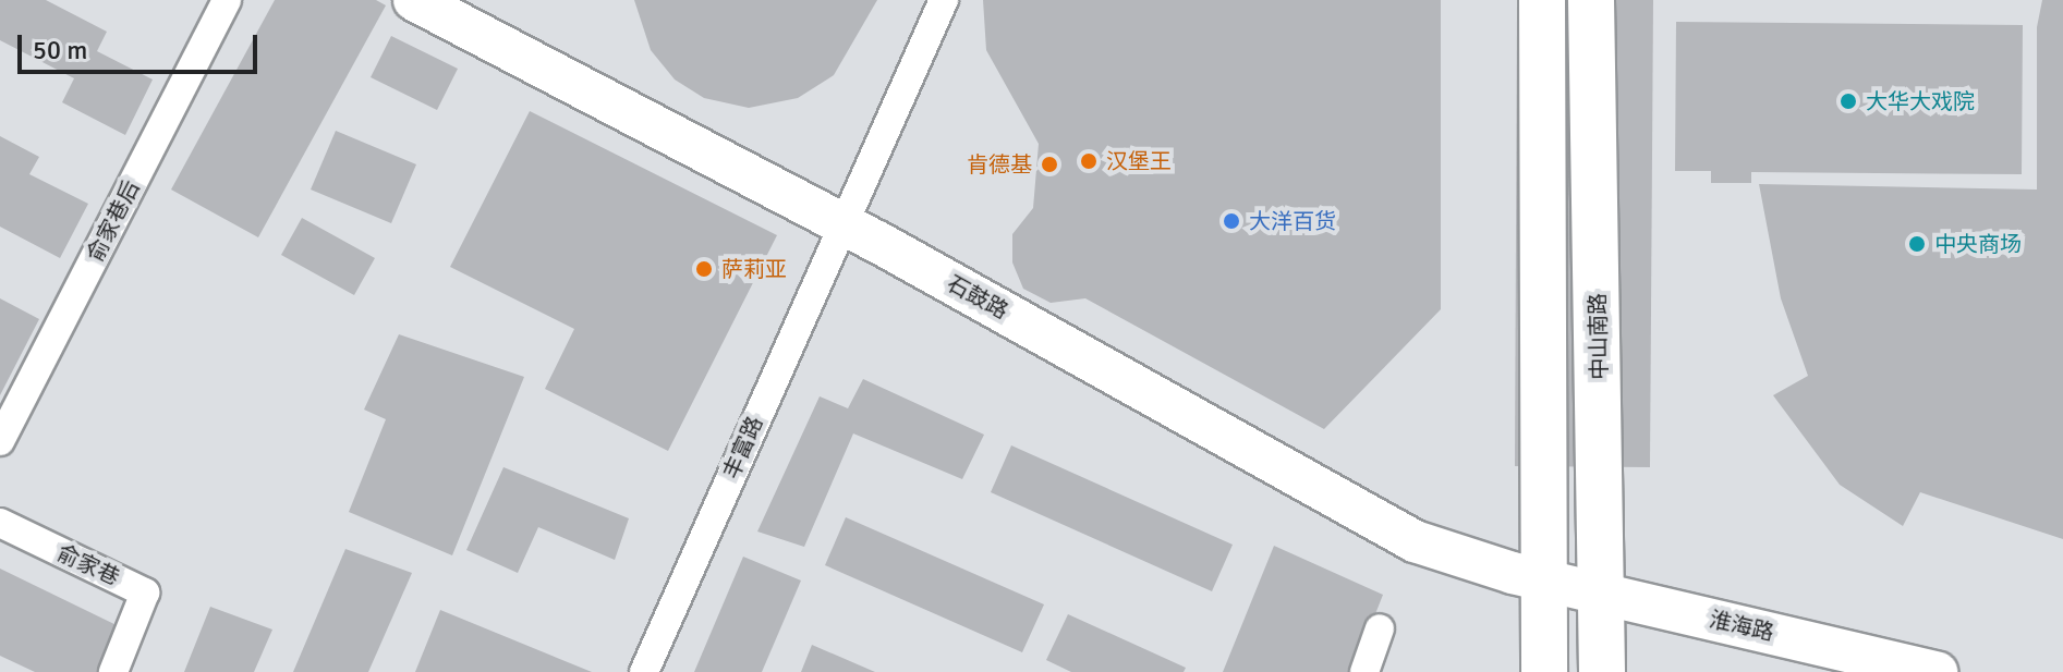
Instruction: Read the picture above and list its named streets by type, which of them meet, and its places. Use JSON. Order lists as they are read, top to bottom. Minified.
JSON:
{"streets":{"main road":["中山南路"],"street":["俞家巷后","石鼓路","丰富路","俞家巷","淮海路"]},"crossings":[["石鼓路","丰富路"],["石鼓路","淮海路"],["中山南路","淮海路"]],"places":["大华大戏院","汉堡王","肯德基","大洋百货","中央商场","萨莉亚"],"scale_bar":"50 m"}
